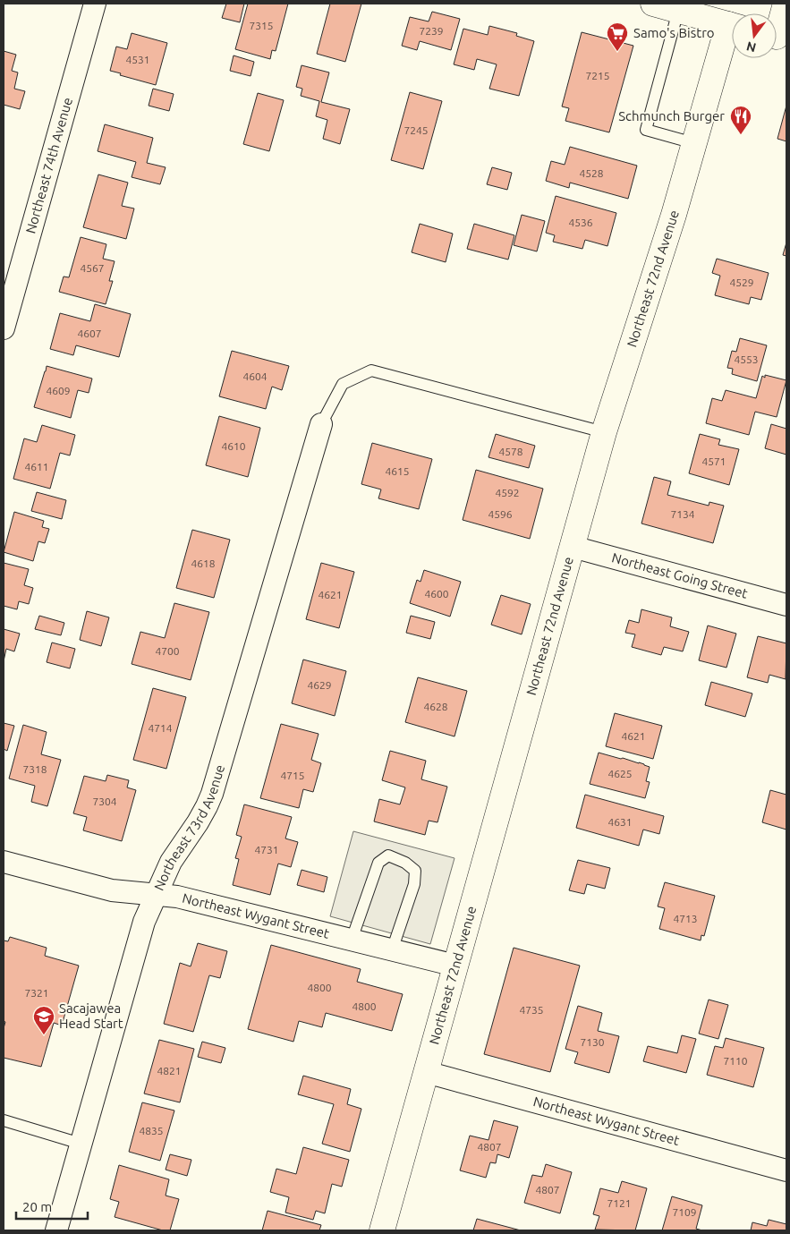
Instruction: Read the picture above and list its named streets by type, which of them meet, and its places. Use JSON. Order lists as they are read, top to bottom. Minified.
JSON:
{"streets":{"street":["Northeast 74th Avenue","Northeast 72nd Avenue","Northeast Going Street","Northeast 73rd Avenue","Northeast Wygant Street"]},"crossings":[["Northeast 72nd Avenue","Northeast Going Street"],["Northeast 72nd Avenue","Northeast Wygant Street"],["Northeast 73rd Avenue","Northeast Wygant Street"]],"places":{"supermarket":["Samo's Bistro"],"restaurant":["Schmunch Burger"],"school or university":["Sacajawea Head Start"]},"house_numbers":["7315","7239","4531","7215","7245","4528","4536","4567","4529","4607","4553","4604","4609","4610","4578","4571","4611","4615","4592","4596","7134","4618","4600","4621","4700","4629","4628","4714","4621","7318","4625","4715","7304","4631","4731","4713","4800","7321","4800","4735","7130","7110","4821","4835","4807","4807","7121","7109"],"scale_bar":"20 m","north":"bottom"}
